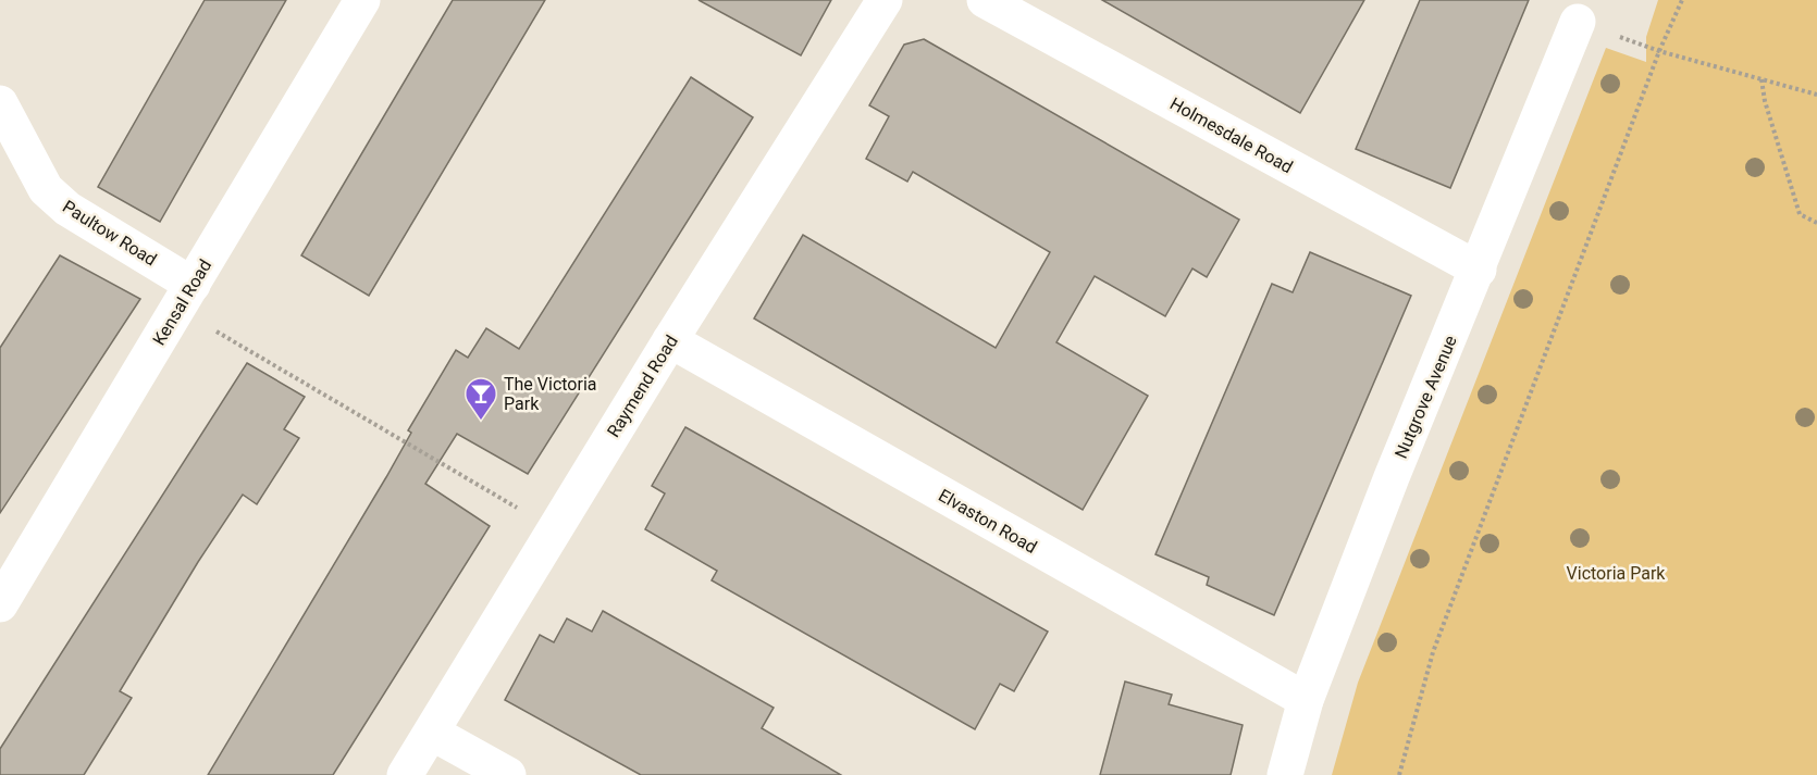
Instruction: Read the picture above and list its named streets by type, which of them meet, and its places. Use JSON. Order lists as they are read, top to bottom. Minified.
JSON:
{"streets":{"street":["Holmesdale Road","Paultow Road","Kensal Road","Raymend Road","Nutgrove Avenue","Elvaston Road"]},"crossings":[["Holmesdale Road","Nutgrove Avenue"],["Paultow Road","Kensal Road"],["Raymend Road","Elvaston Road"],["Nutgrove Avenue","Elvaston Road"]],"parks":["Victoria Park"],"places":{"bar":["The Victoria Park"]}}
